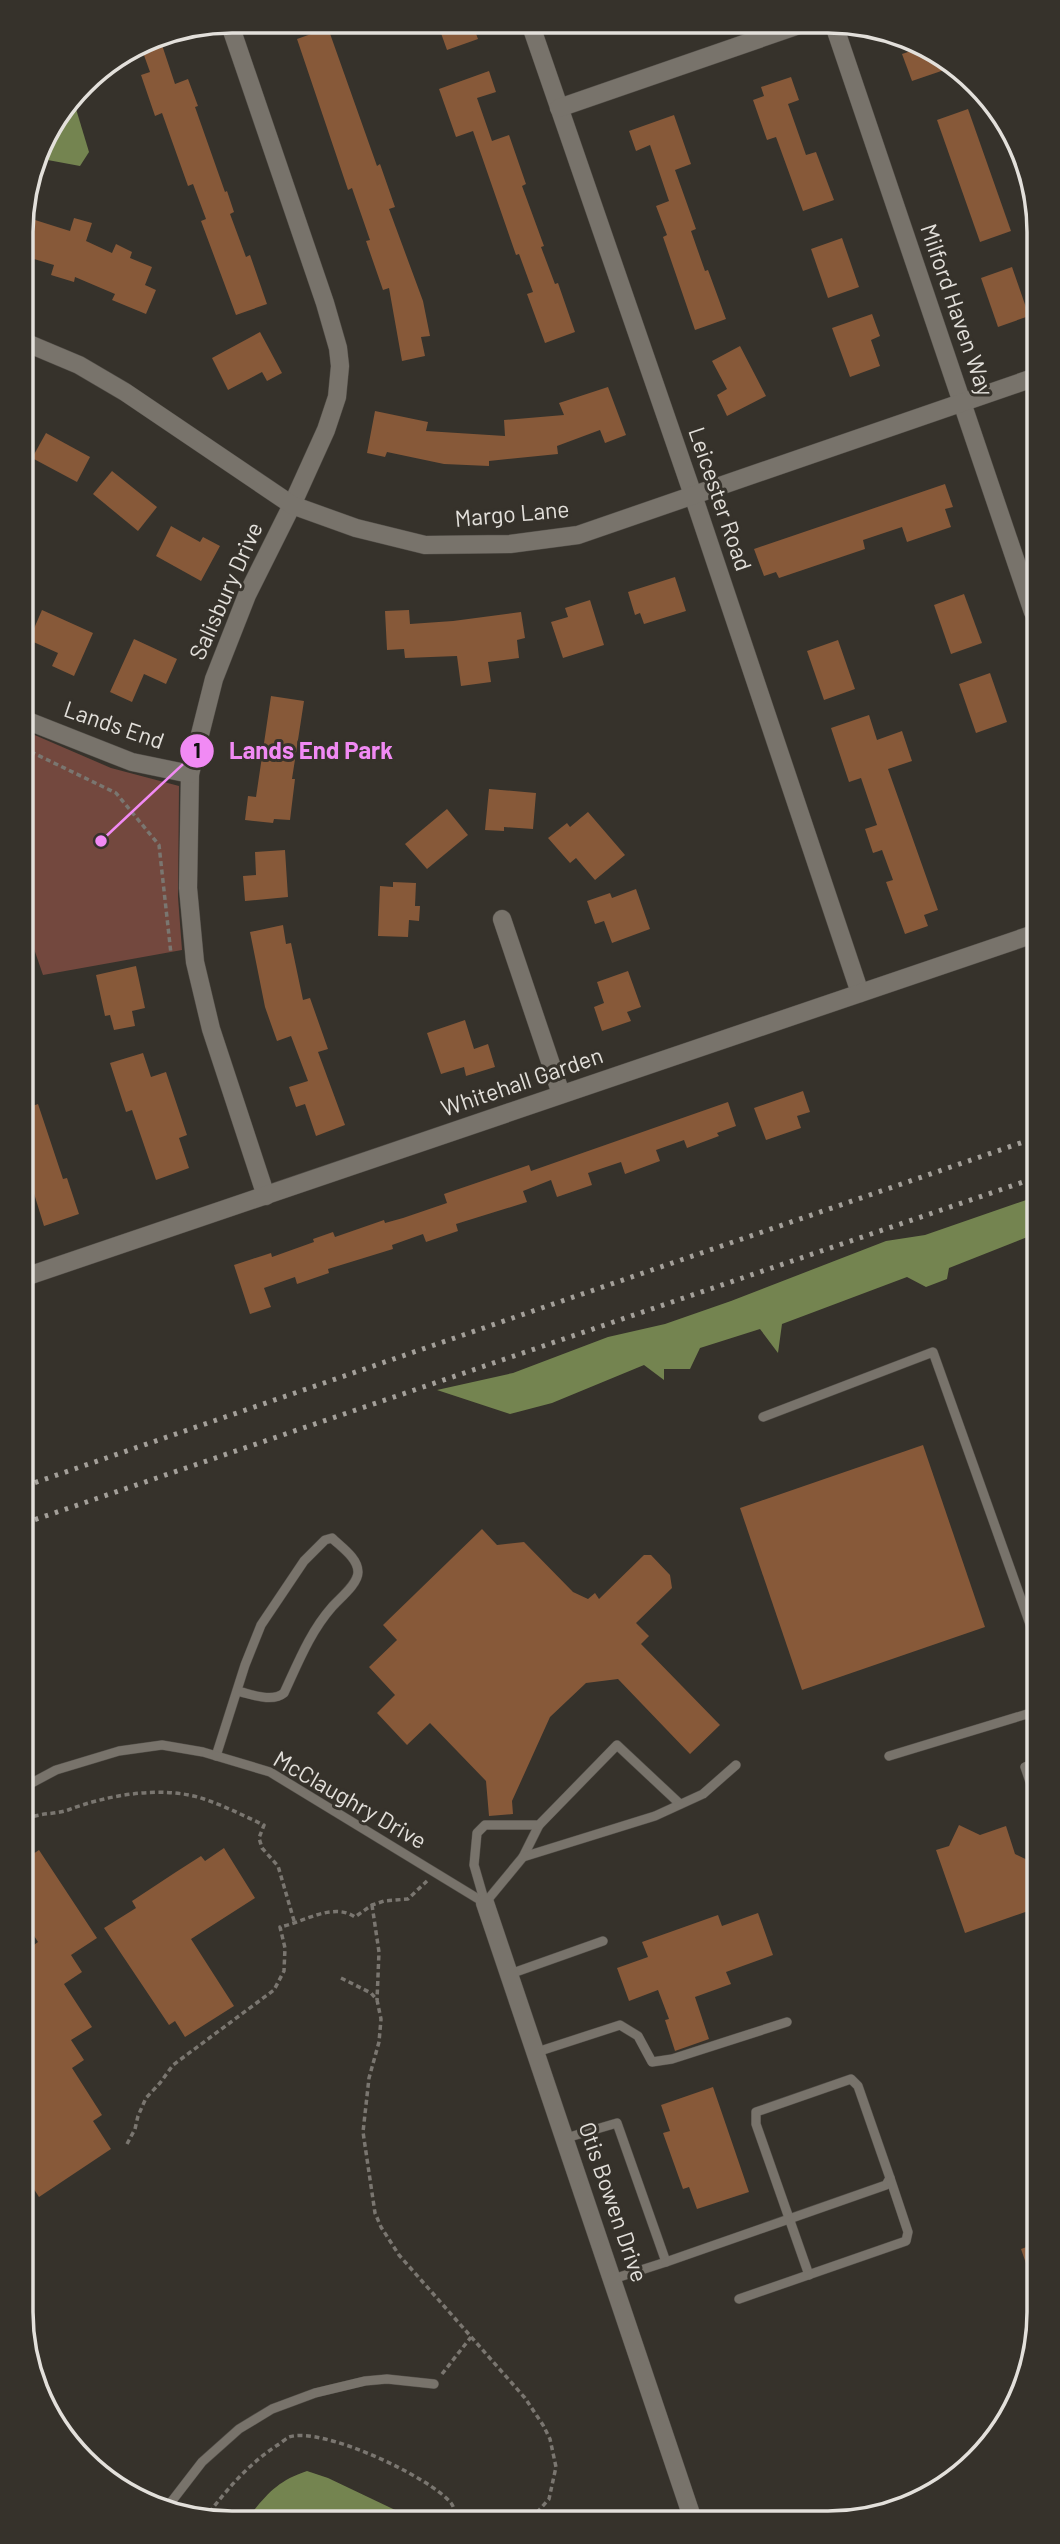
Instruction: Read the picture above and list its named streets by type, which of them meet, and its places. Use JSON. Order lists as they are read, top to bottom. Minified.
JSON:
{"streets":{"street":["Milford Haven Way","Leicester Road","Margo Lane","Salisbury Drive","Lands End","Whitehall Garden","Otis Bowen Drive"],"lane":["McClaughry Drive"]},"crossings":[["Milford Haven Way","Margo Lane"],["Leicester Road","Margo Lane"],["Leicester Road","Whitehall Garden"],["Margo Lane","Salisbury Drive"],["Salisbury Drive","Lands End"],["Salisbury Drive","Whitehall Garden"],["McClaughry Drive","Otis Bowen Drive"]],"places":["Lands End Park"]}
